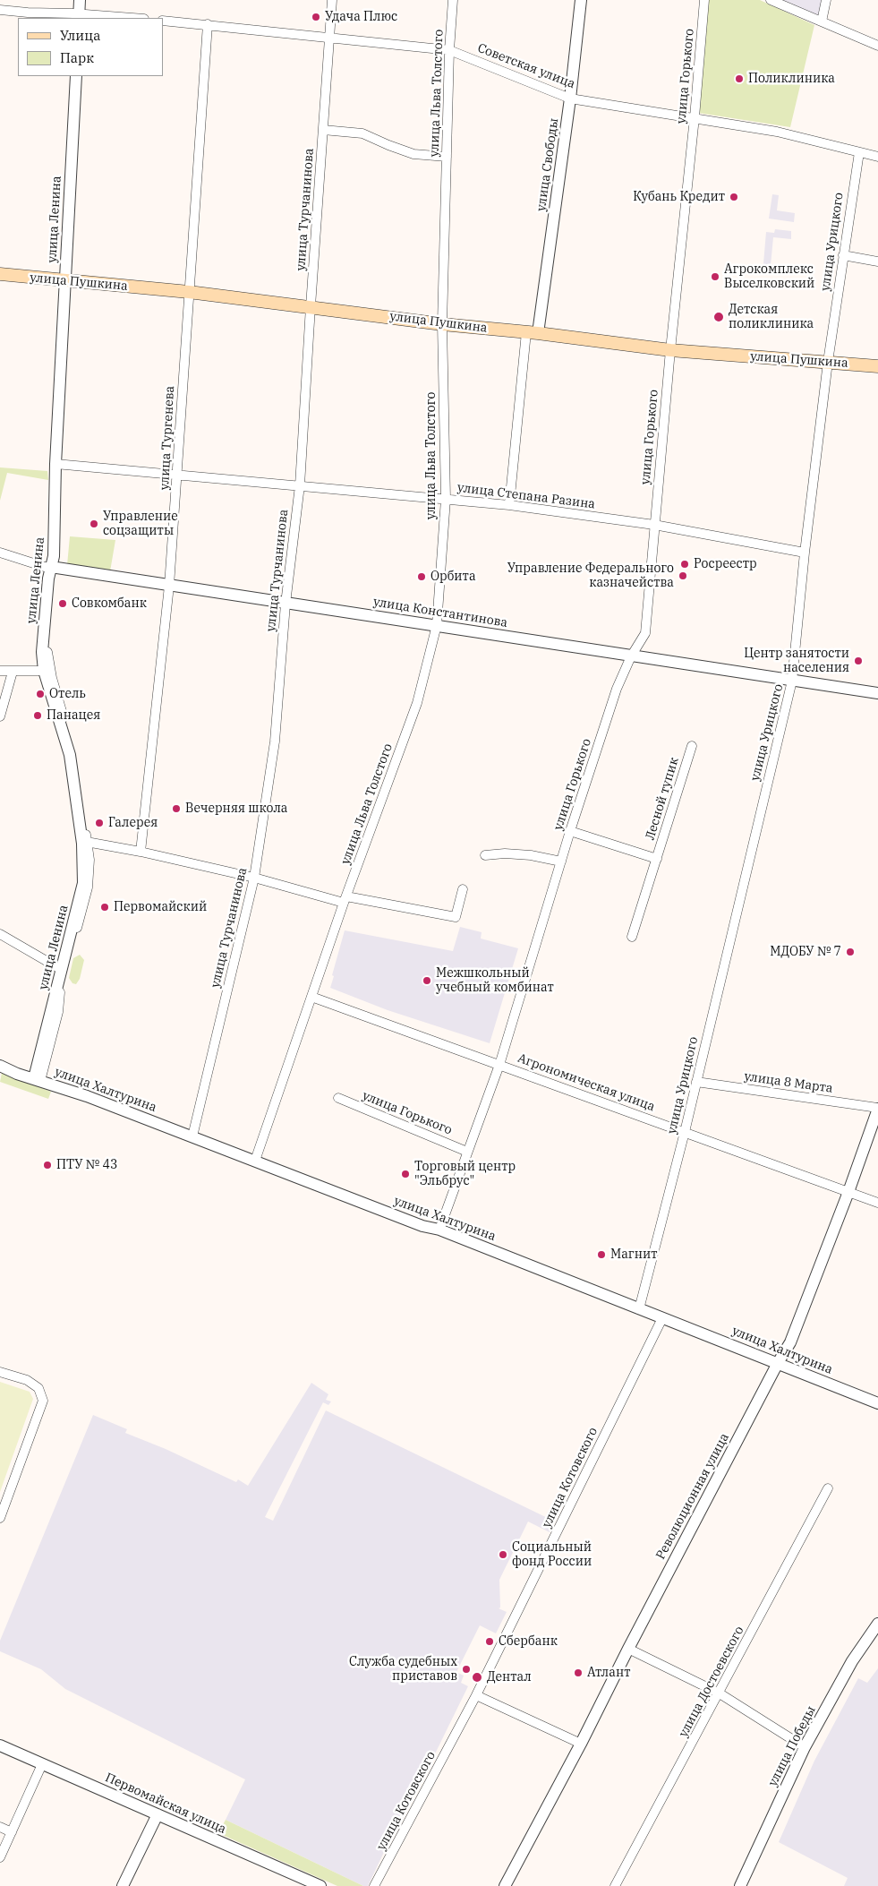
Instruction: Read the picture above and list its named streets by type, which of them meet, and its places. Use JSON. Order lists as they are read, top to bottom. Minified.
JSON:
{"streets":{"main road":["улица Пушкина"],"street":["Советская улица","улица Горького","улица Льва Толстого","улица Свободы","улица Турчанинова","улица Ленина","улица Урицкого","улица Тургенева","улица Степана Разина","улица Константинова","Лесной тупик","Агрономическая улица","улица 8 Марта","улица Халтурина","улица Котовского","Революционная улица","улица Достоевского","улица Победы","Первомайская улица"]},"crossings":[["Советская улица","улица Горького"],["Советская улица","улица Льва Толстого"],["Советская улица","улица Свободы"],["Советская улица","улица Турчанинова"],["Советская улица","улица Урицкого"],["Советская улица","улица Тургенева"],["улица Горького","улица Пушкина"],["улица Горького","улица Степана Разина"],["улица Горького","улица Константинова"],["улица Горького","Лесной тупик"],["улица Горького","Агрономическая улица"],["улица Горького","улица Халтурина"],["улица Льва Толстого","улица Пушкина"],["улица Льва Толстого","улица Степана Разина"],["улица Льва Толстого","улица Константинова"],["улица Льва Толстого","Агрономическая улица"],["улица Льва Толстого","улица Халтурина"],["улица Свободы","улица Пушкина"],["улица Свободы","улица Степана Разина"],["улица Турчанинова","улица Пушкина"],["улица Турчанинова","улица Степана Разина"],["улица Турчанинова","улица Константинова"],["улица Турчанинова","улица Халтурина"],["улица Ленина","улица Пушкина"],["улица Ленина","улица Степана Разина"],["улица Ленина","улица Константинова"],["улица Ленина","улица Халтурина"],["улица Урицкого","улица Пушкина"],["улица Урицкого","улица Степана Разина"],["улица Урицкого","улица Константинова"],["улица Урицкого","Агрономическая улица"],["улица Урицкого","улица 8 Марта"],["улица Урицкого","улица Халтурина"],["улица Пушкина","улица Тургенева"],["улица Тургенева","улица Степана Разина"],["улица Тургенева","улица Константинова"],["Агрономическая улица","Революционная улица"],["улица 8 Марта","Революционная улица"],["улица Халтурина","улица Котовского"],["улица Халтурина","Революционная улица"]],"places":["Удача Плюс","Поликлиника","Кубань Кредит","Агрокомплекс Выселковский","Детская поликлиника","Управление соцзащиты","Росреестр","Управление Федерального казначейства","Орбита","Совкомбанк","Центр занятости населения","Отель","Панацея","Вечерняя школа","Галерея","Первомайский","МДОБУ № 7","Межшкольный учебный комбинат","ПТУ № 43","Торговый центр \"Эльбрус\"","Магнит","Социальный фонд России","Сбербанк","Служба судебных приставов","Атлант","Дентал"],"legend":["Улица","Парк"]}
